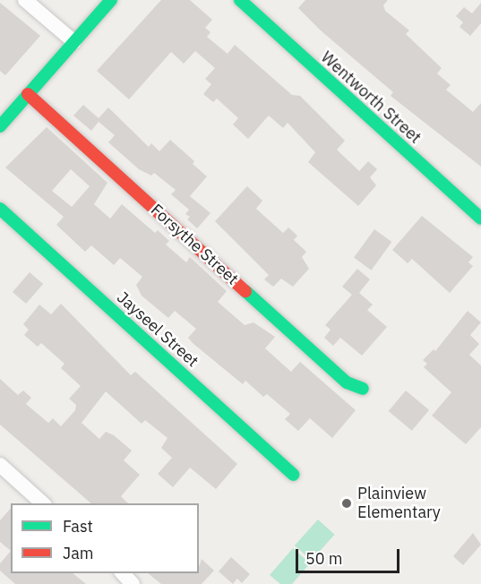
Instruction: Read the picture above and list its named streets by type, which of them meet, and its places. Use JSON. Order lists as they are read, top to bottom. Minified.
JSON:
{"streets":{"street":["Wentworth Street","Forsythe Street","Jayseel Street"]},"places":["Plainview Elementary"],"legend":["Fast","Jam"],"scale_bar":"50 m"}
